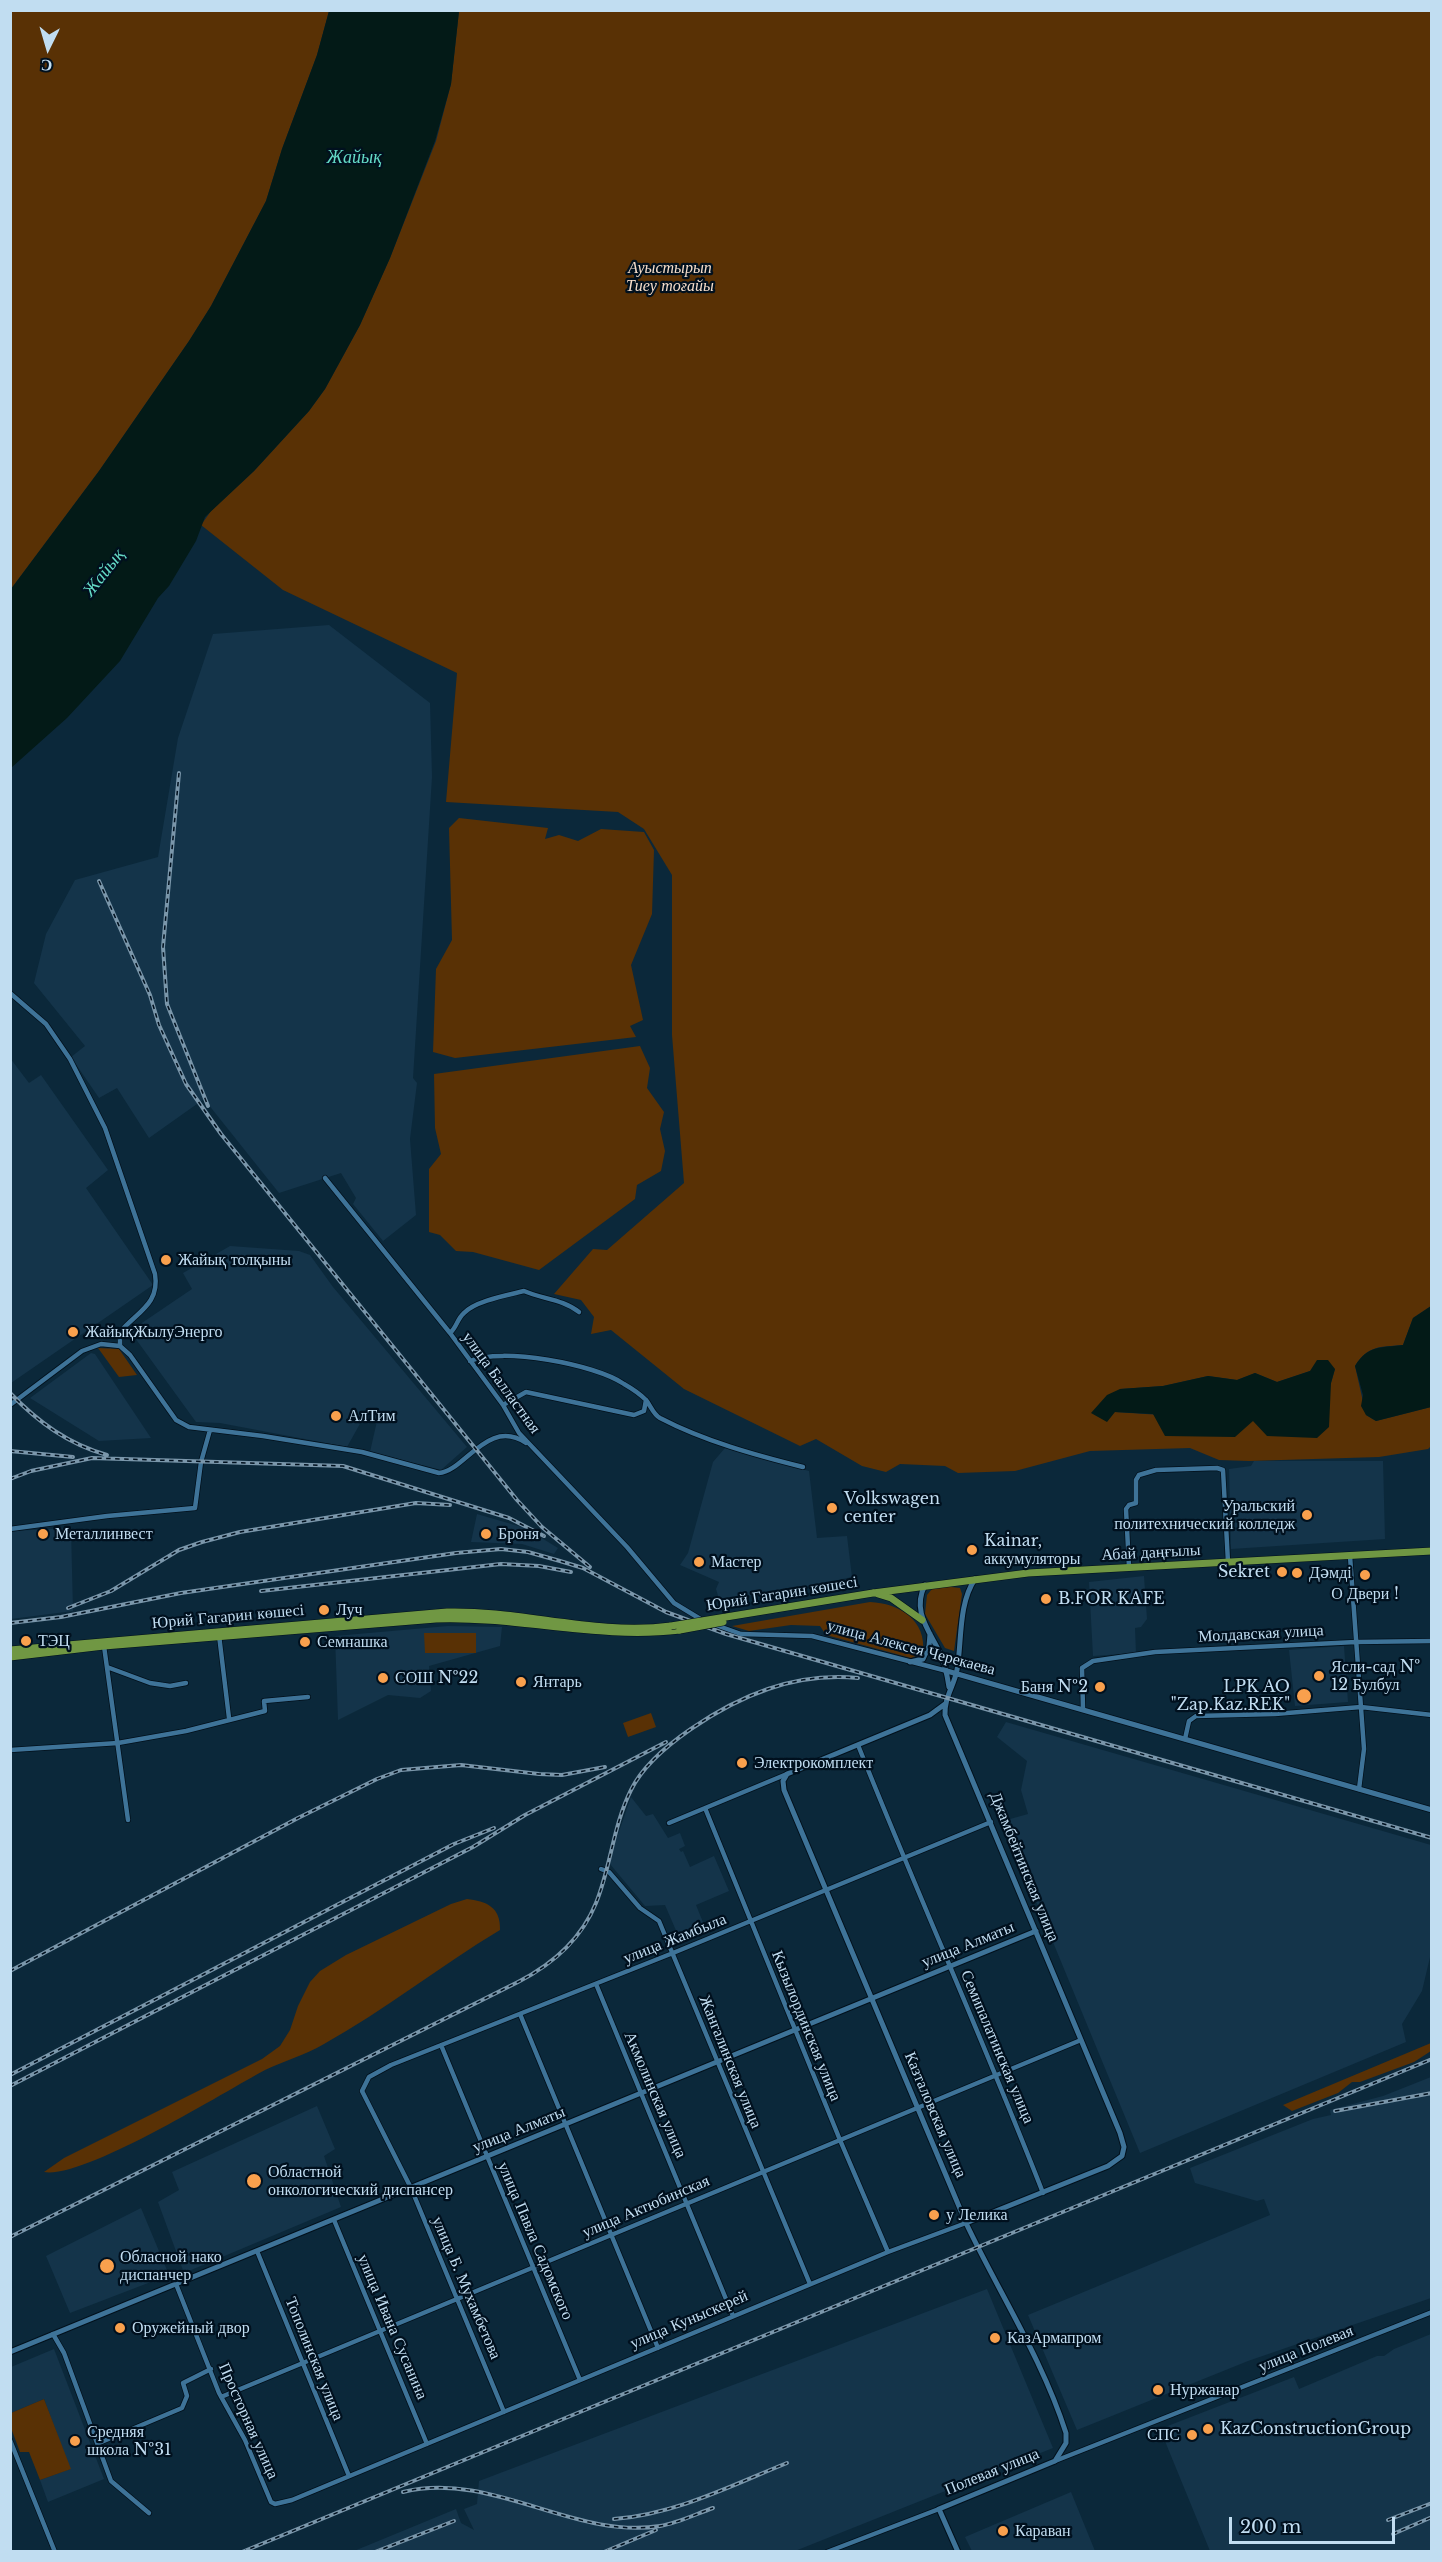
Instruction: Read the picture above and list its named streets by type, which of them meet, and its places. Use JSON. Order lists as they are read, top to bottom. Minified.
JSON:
{"streets":{"main road":["Абай даңғылы","Юрий Гагарин көшесі"],"street":["улица Балластная","Молдавская улица","улица Алексея Черекаева","Джамбейтинская улица","улица Жамбыла","улица Алматы","Кызылординская улица","Семипалатинская улица","Жангалинская улица","Акмолинская улица","Казталовская улица","улица Актюбинская","улица Павла Садомского","улица Б. Мухамбетова","улица Куныскерей","улица Ивана Сусанина","улица Полевая","Тополинская улица","Просторная улица","Полевая улица"]},"crossings":[["улица Балластная","улица Алексея Черекаева"],["Абай даңғылы","Юрий Гагарин көшесі"],["Абай даңғылы","Джамбейтинская улица"],["Молдавская улица","улица Алексея Черекаева"],["улица Алексея Черекаева","Джамбейтинская улица"],["Джамбейтинская улица","улица Жамбыла"],["Джамбейтинская улица","улица Алматы"],["Джамбейтинская улица","улица Актюбинская"],["Джамбейтинская улица","улица Куныскерей"],["улица Жамбыла","Кызылординская улица"],["улица Жамбыла","Семипалатинская улица"],["улица Жамбыла","Жангалинская улица"],["улица Жамбыла","Акмолинская улица"],["улица Жамбыла","Казталовская улица"],["улица Жамбыла","улица Павла Садомского"],["улица Жамбыла","улица Б. Мухамбетова"],["улица Алматы","Кызылординская улица"],["улица Алматы","Семипалатинская улица"],["улица Алматы","Жангалинская улица"],["улица Алматы","Акмолинская улица"],["улица Алматы","Казталовская улица"],["улица Алматы","улица Павла Садомского"],["улица Алматы","улица Б. Мухамбетова"],["улица Алматы","улица Ивана Сусанина"],["улица Алматы","Тополинская улица"],["улица Алматы","Просторная улица"],["Кызылординская улица","улица Актюбинская"],["Кызылординская улица","улица Куныскерей"],["Семипалатинская улица","улица Актюбинская"],["Семипалатинская улица","улица Куныскерей"],["Жангалинская улица","улица Актюбинская"],["Жангалинская улица","улица Куныскерей"],["Акмолинская улица","улица Актюбинская"],["Акмолинская улица","улица Куныскерей"],["Казталовская улица","улица Актюбинская"],["Казталовская улица","улица Куныскерей"],["Казталовская улица","улица Полевая"],["Казталовская улица","Полевая улица"],["улица Актюбинская","улица Павла Садомского"],["улица Актюбинская","улица Б. Мухамбетова"],["улица Актюбинская","улица Ивана Сусанина"],["улица Актюбинская","Тополинская улица"],["улица Актюбинская","Просторная улица"],["улица Павла Садомского","улица Куныскерей"],["улица Б. Мухамбетова","улица Куныскерей"],["улица Куныскерей","улица Ивана Сусанина"],["улица Куныскерей","Тополинская улица"],["улица Куныскерей","Просторная улица"],["улица Полевая","Полевая улица"]],"water":["Жайық"],"parks":["Ауыстырып Тиеу тоғайы"],"places":["Жайық толқыны","ЖайықЖылуЭнерго","АлТим","Volkswagen center","Уральский политехнический колледж","Металлинвест","Броня","Kainar, аккумуляторы","Мастер","Sekret","Дəмді","О Двери !","B.FOR KAFE","Луч","ТЭЦ","Семнашка","Ясли-сад № 12 Булбул","СОШ №22","Янтарь","Баня №2","LPK AO \"Zap.Kaz.REK\"","Электрокомплект","Областной онкологический диспансер","у Лелика","Обласной нако диспанчер","Оружейный двор","КазАрмапром","Нуржанар","KazConstructionGroup","СПС","Средняя школа №31","Караван"],"scale_bar":"200 m","north":"bottom"}
